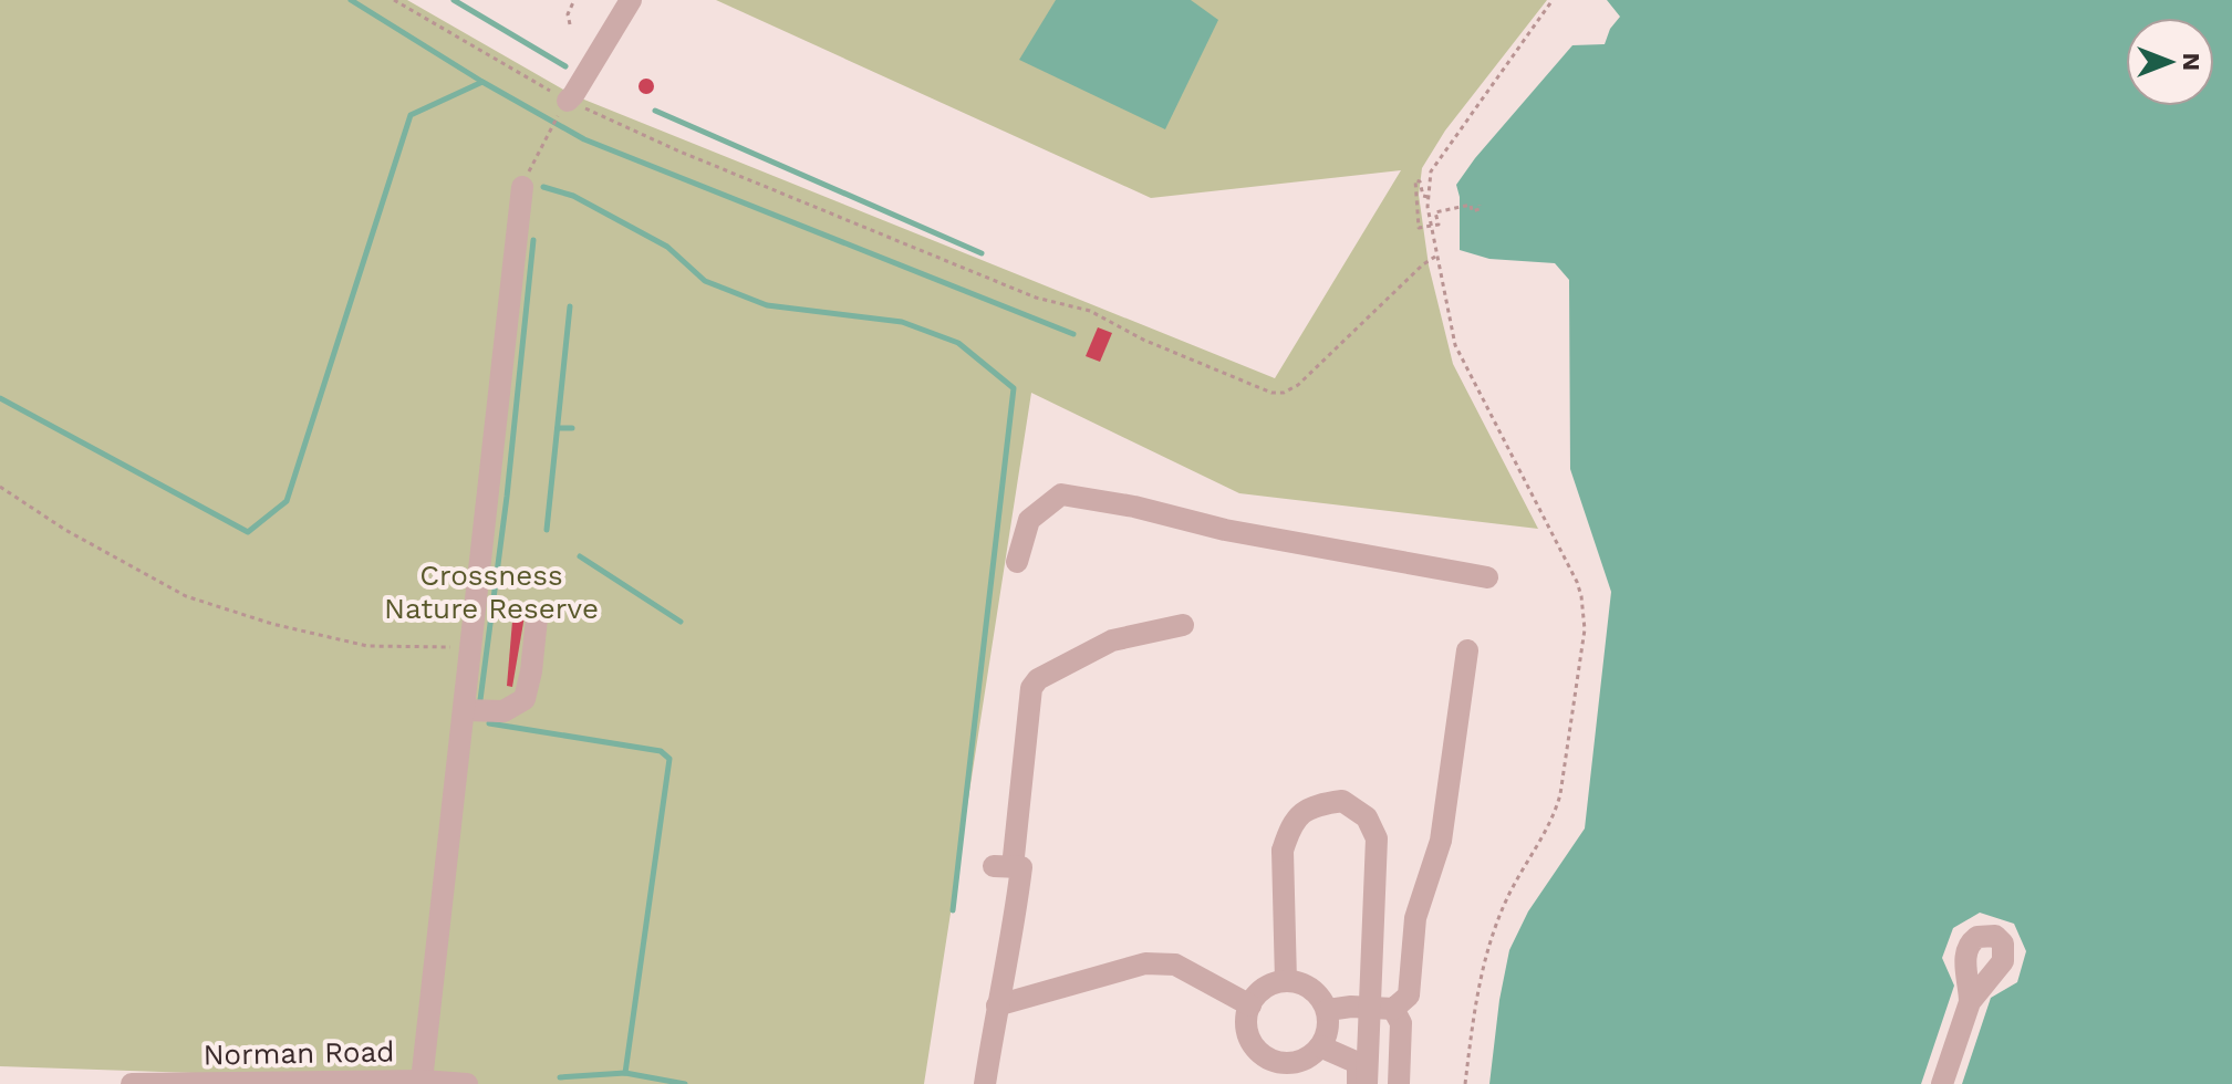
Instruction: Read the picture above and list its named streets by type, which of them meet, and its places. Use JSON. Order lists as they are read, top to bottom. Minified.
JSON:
{"streets":{"street":["Norman Road"]},"parks":["Crossness Nature Reserve"],"north":"right"}
